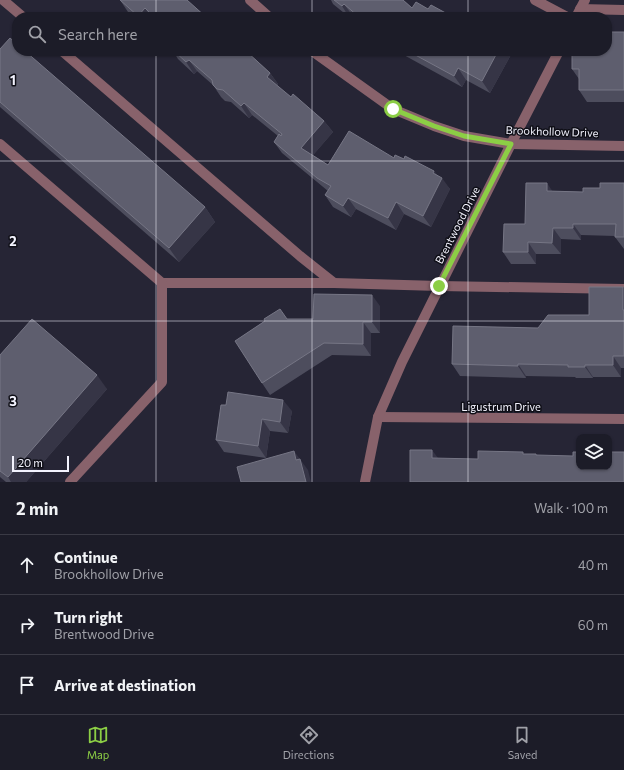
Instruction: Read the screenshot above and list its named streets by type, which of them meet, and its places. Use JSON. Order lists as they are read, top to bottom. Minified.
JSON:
{"streets":{"street":["Brookhollow Drive","Brentwood Drive","Ligustrum Drive"]},"crossings":[["Brookhollow Drive","Brentwood Drive"],["Brentwood Drive","Ligustrum Drive"]],"scale_bar":"20 m","page":{"search":"Search here","scale":"20 m","heading":["2 min","Walk · 100 m"],"list":[["Continue","Brookhollow Drive","40 m"],["Turn right","Brentwood Drive","60 m"],"Arrive at destination"],"nav":["Map","Directions","Saved"]},"grid":{"rows":["1","2","3"]}}
